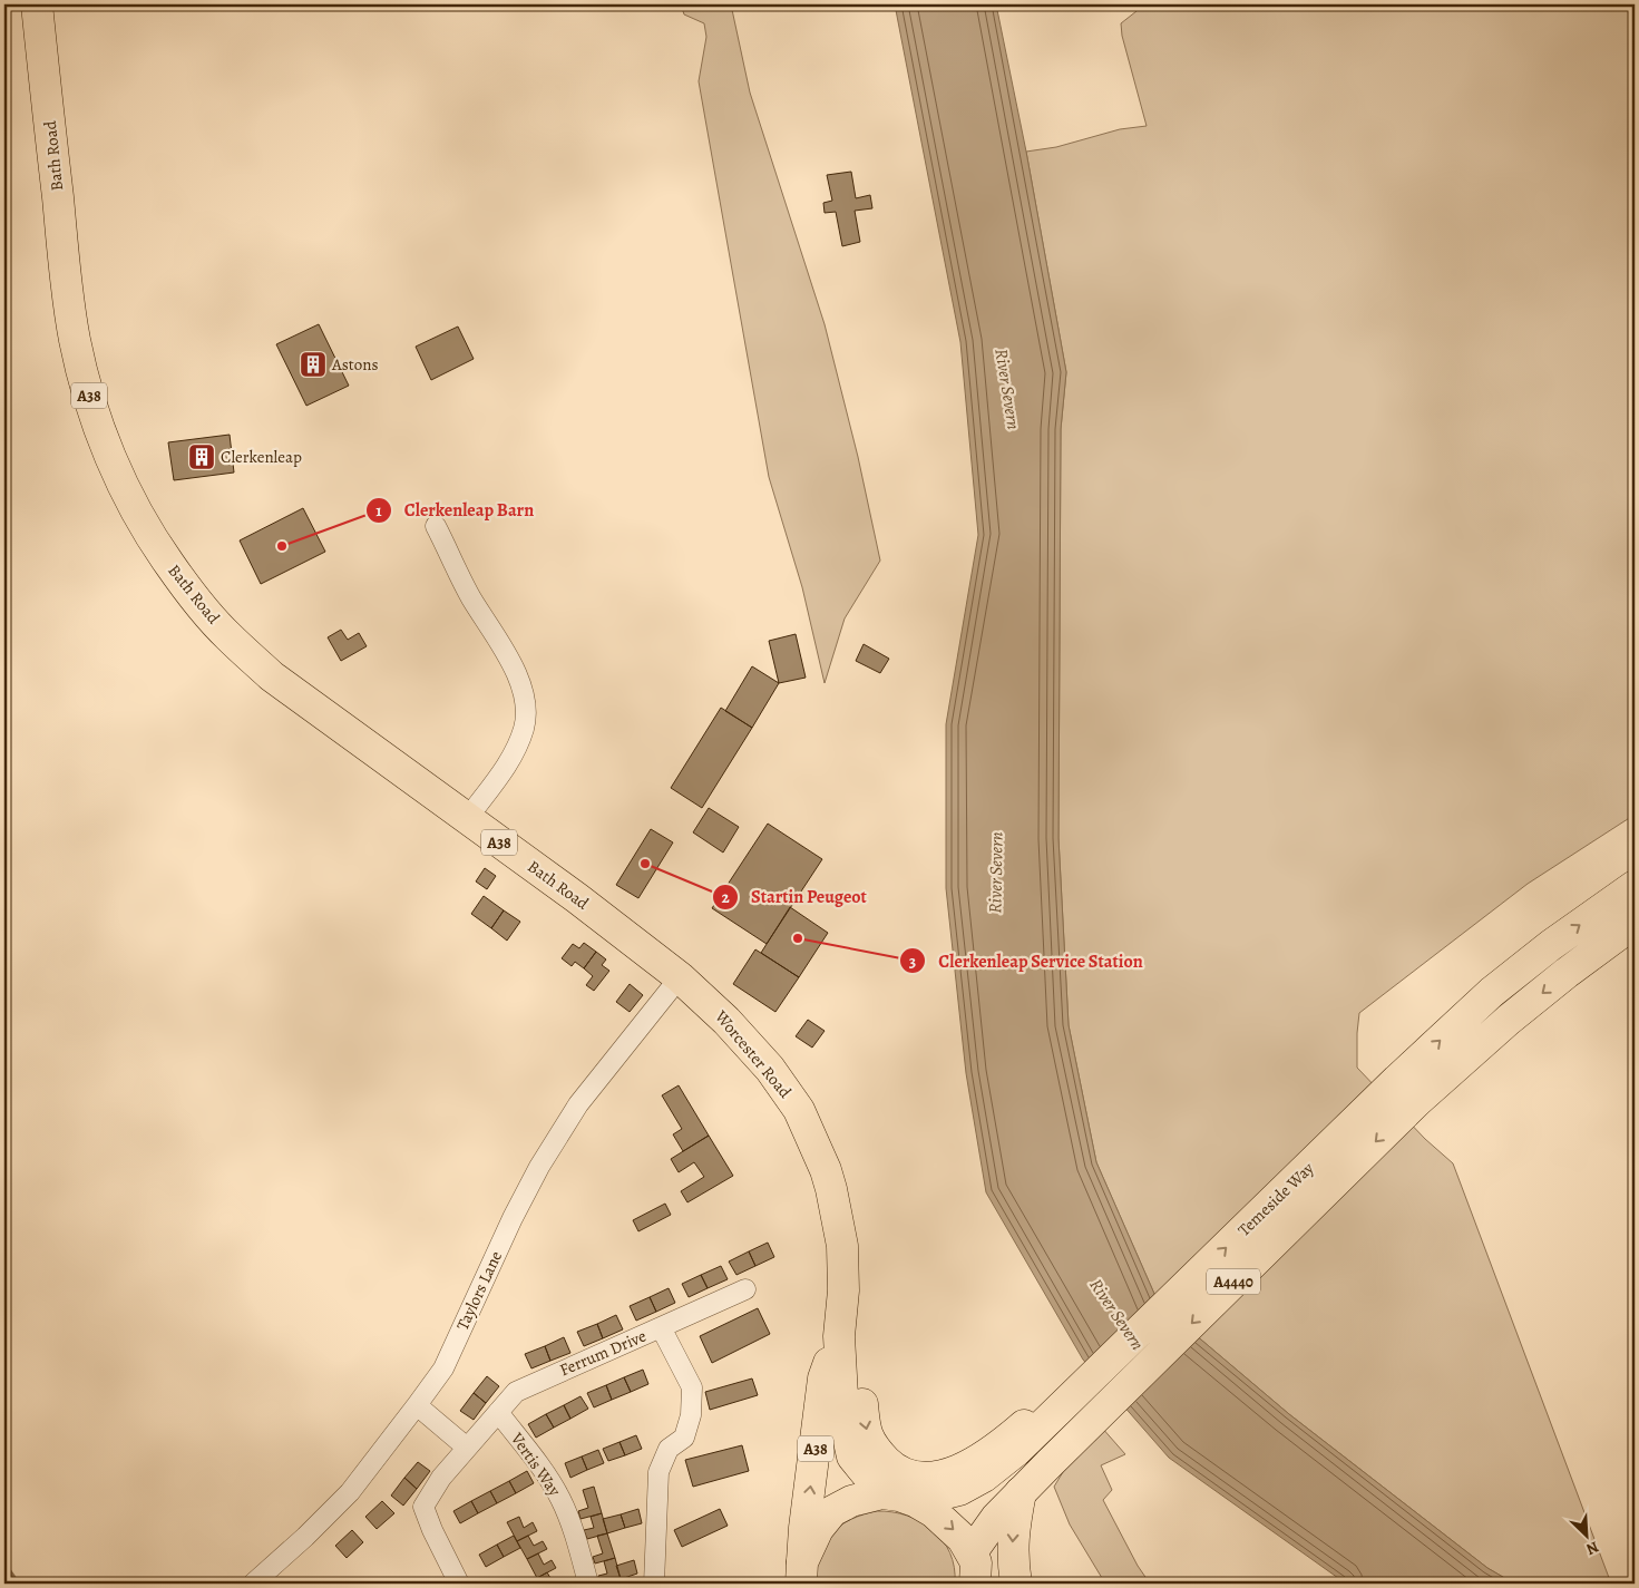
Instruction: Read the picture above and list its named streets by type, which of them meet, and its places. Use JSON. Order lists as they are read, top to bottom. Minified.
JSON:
{"streets":{"main road":["Bath Road","A38","Worcester Road","Temeside Way","A4440"],"street":["Taylors Lane","Ferrum Drive","Vertis Way"]},"crossings":[["Bath Road","Worcester Road"],["Bath Road","Taylors Lane"],["Worcester Road","Taylors Lane"],["Ferrum Drive","Vertis Way"]],"water":["River Severn"],"places":{"building":["Astons","Clerkenleap"],"other":["Clerkenleap Barn","Startin Peugeot","Clerkenleap Service Station"]},"north":"bottom right"}
